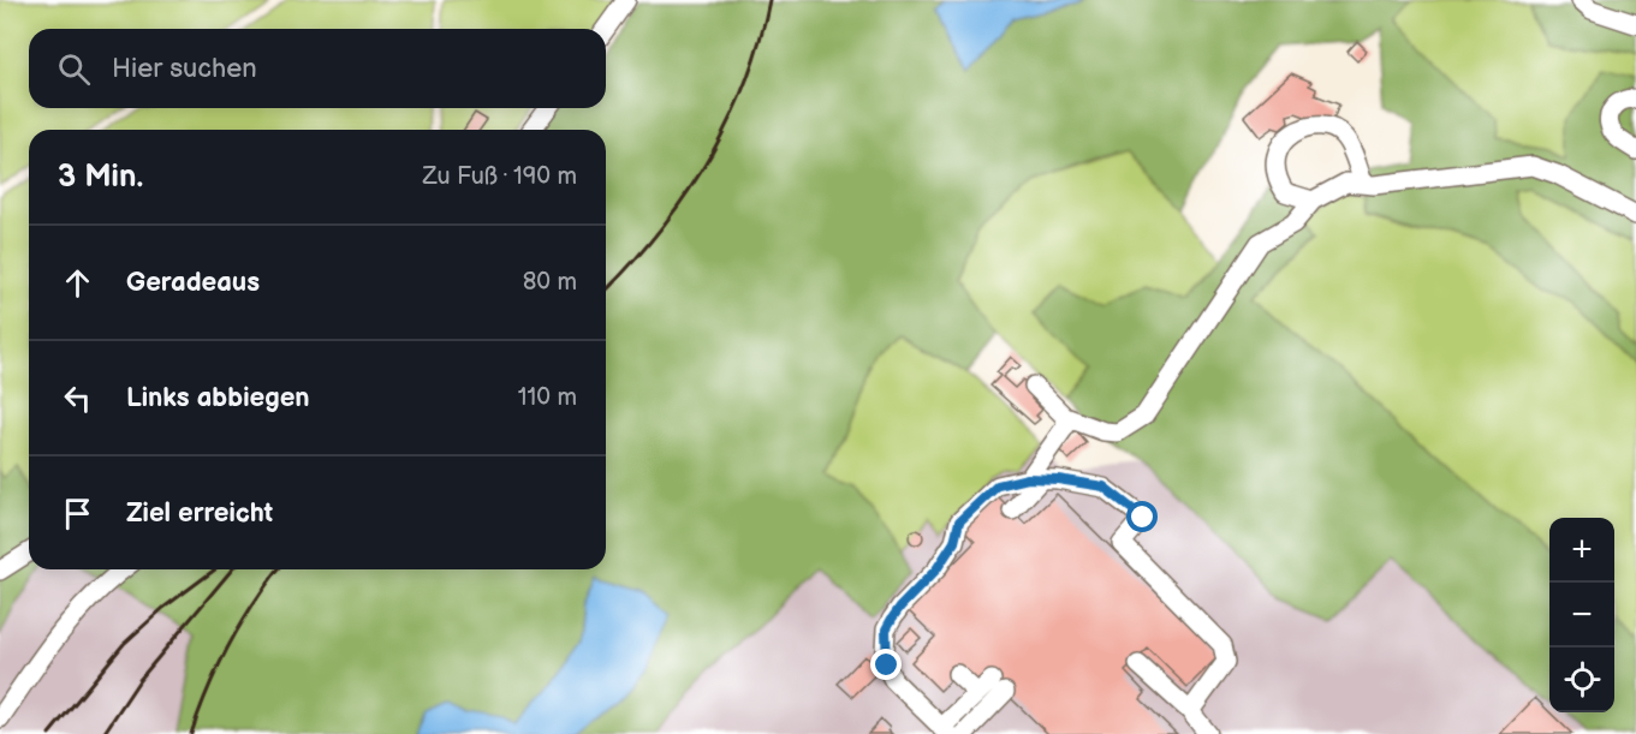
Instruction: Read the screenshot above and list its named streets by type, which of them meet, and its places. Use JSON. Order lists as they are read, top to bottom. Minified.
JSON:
{"page":{"search":"Hier suchen","heading":["3 Min.","Zu Fuß · 190 m"],"list":[["Geradeaus","80 m"],["Links abbiegen","110 m"],"Ziel erreicht"],"map_buttons":["+","−"]}}
